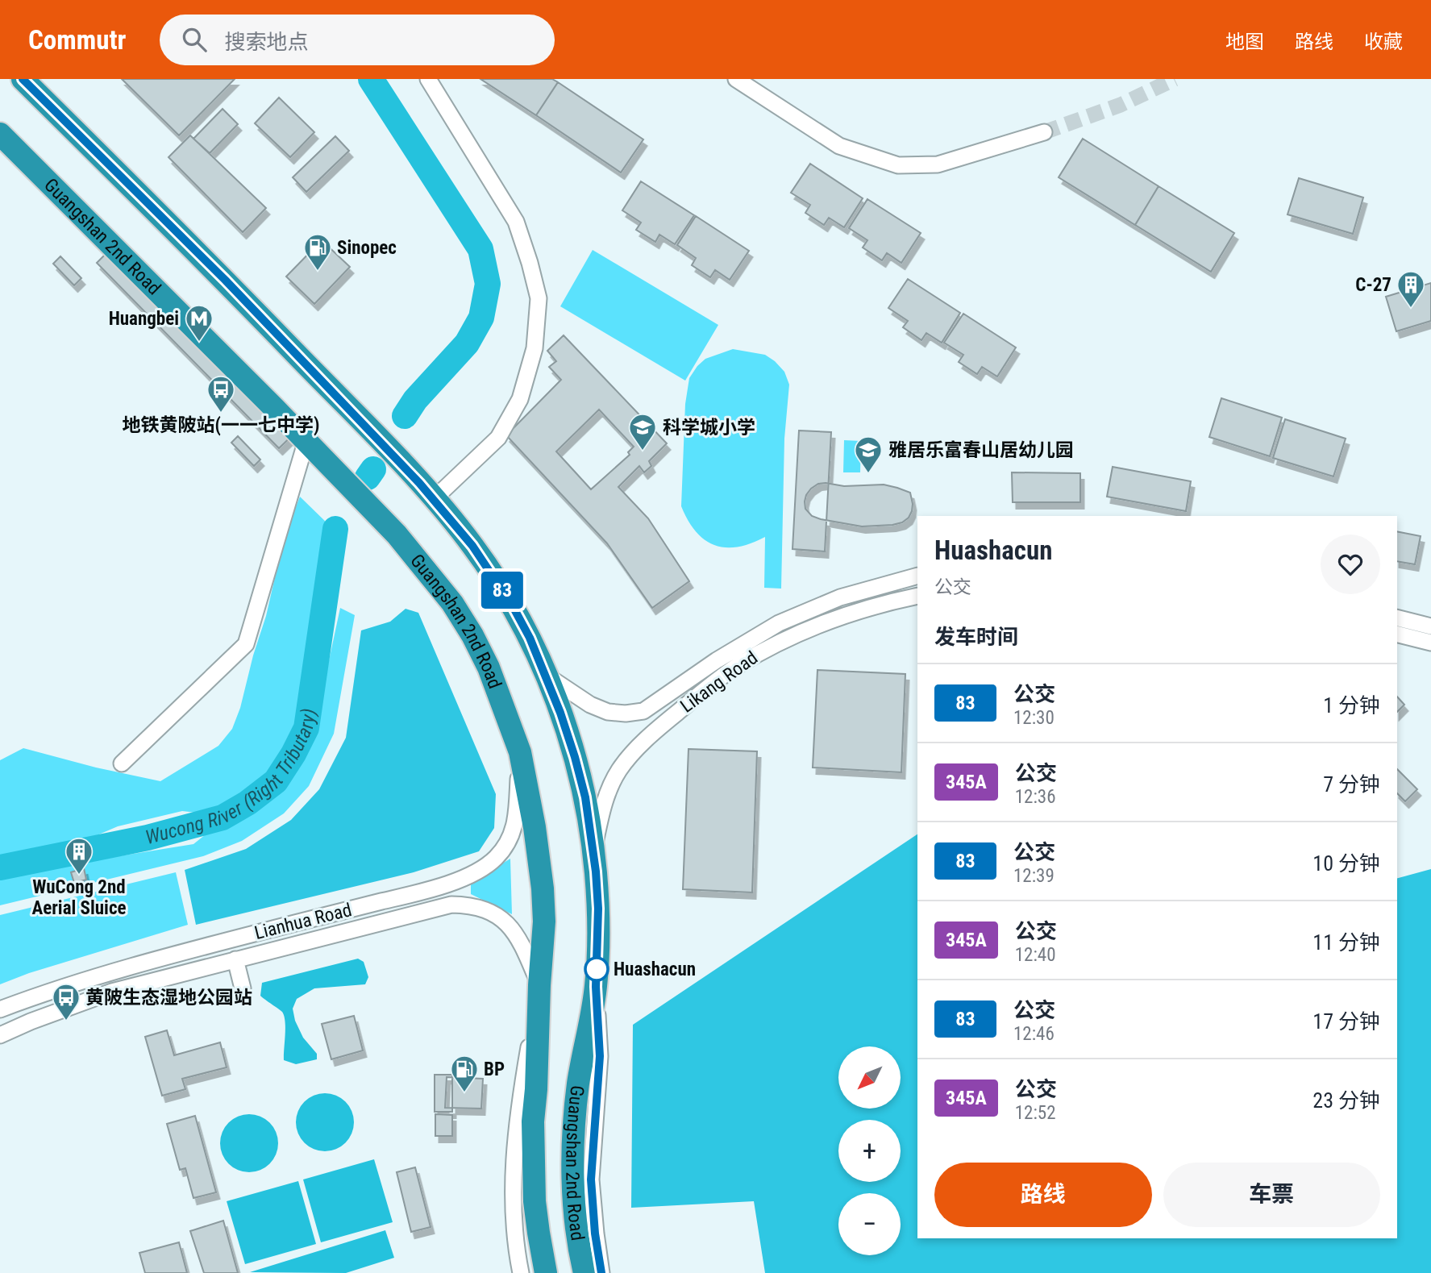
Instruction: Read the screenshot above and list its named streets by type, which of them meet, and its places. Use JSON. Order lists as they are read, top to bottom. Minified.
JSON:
{"streets":{"highway":["Guangshan 2nd Road"],"street":["Likang Road","Lianhua Road"]},"crossings":[["Guangshan 2nd Road","Likang Road"],["Guangshan 2nd Road","Lianhua Road"]],"water":["Wucong River (Right Tributary)"],"places":{"fuel station":["Sinopec","BP"],"building":["C-27","WuCong 2nd Aerial Sluice"],"metro station":["Huangbei"],"bus stop":["地铁黄陂站(一一七中学)","黄陂生态湿地公园站"],"school or university":["科学城小学","雅居乐富春山居幼儿园"],"other":["Huashacun"]},"lines":["bus line 83"],"north":"bottom left","page":{"header":"Commutr","search":"搜索地点","nav":["地图","路线","收藏"],"on_map":"83","heading":[["Huashacun","公交"],"发车时间"],"list":[{"mark":"83","name":"公交","note":"12:30","value":"1 分钟"},{"mark":"345A","name":"公交","note":"12:36","value":"7 分钟"},{"mark":"83","name":"公交","note":"12:39","value":"10 分钟"},{"mark":"345A","name":"公交","note":"12:40","value":"11 分钟"},{"mark":"83","name":"公交","note":"12:46","value":"17 分钟"},{"mark":"345A","name":"公交","note":"12:52","value":"23 分钟"}],"map_buttons":["+","−"],"buttons":["路线","车票"]}}
